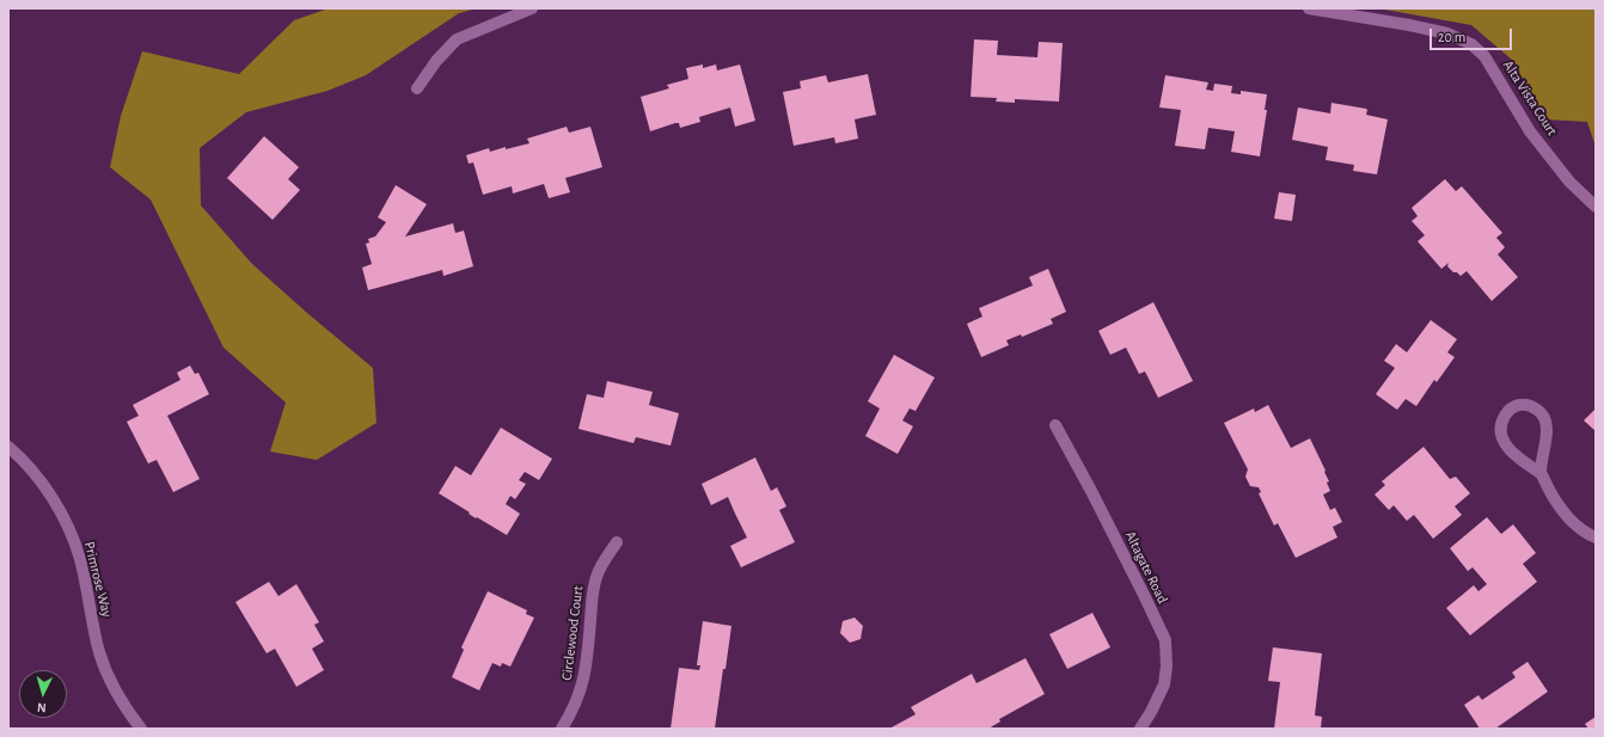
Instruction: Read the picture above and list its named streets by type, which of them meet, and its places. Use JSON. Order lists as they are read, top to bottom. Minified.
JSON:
{"streets":{"street":["Alta Vista Court","Altagate Road","Primrose Way","Circlewood Court"]},"scale_bar":"20 m","north":"bottom"}
